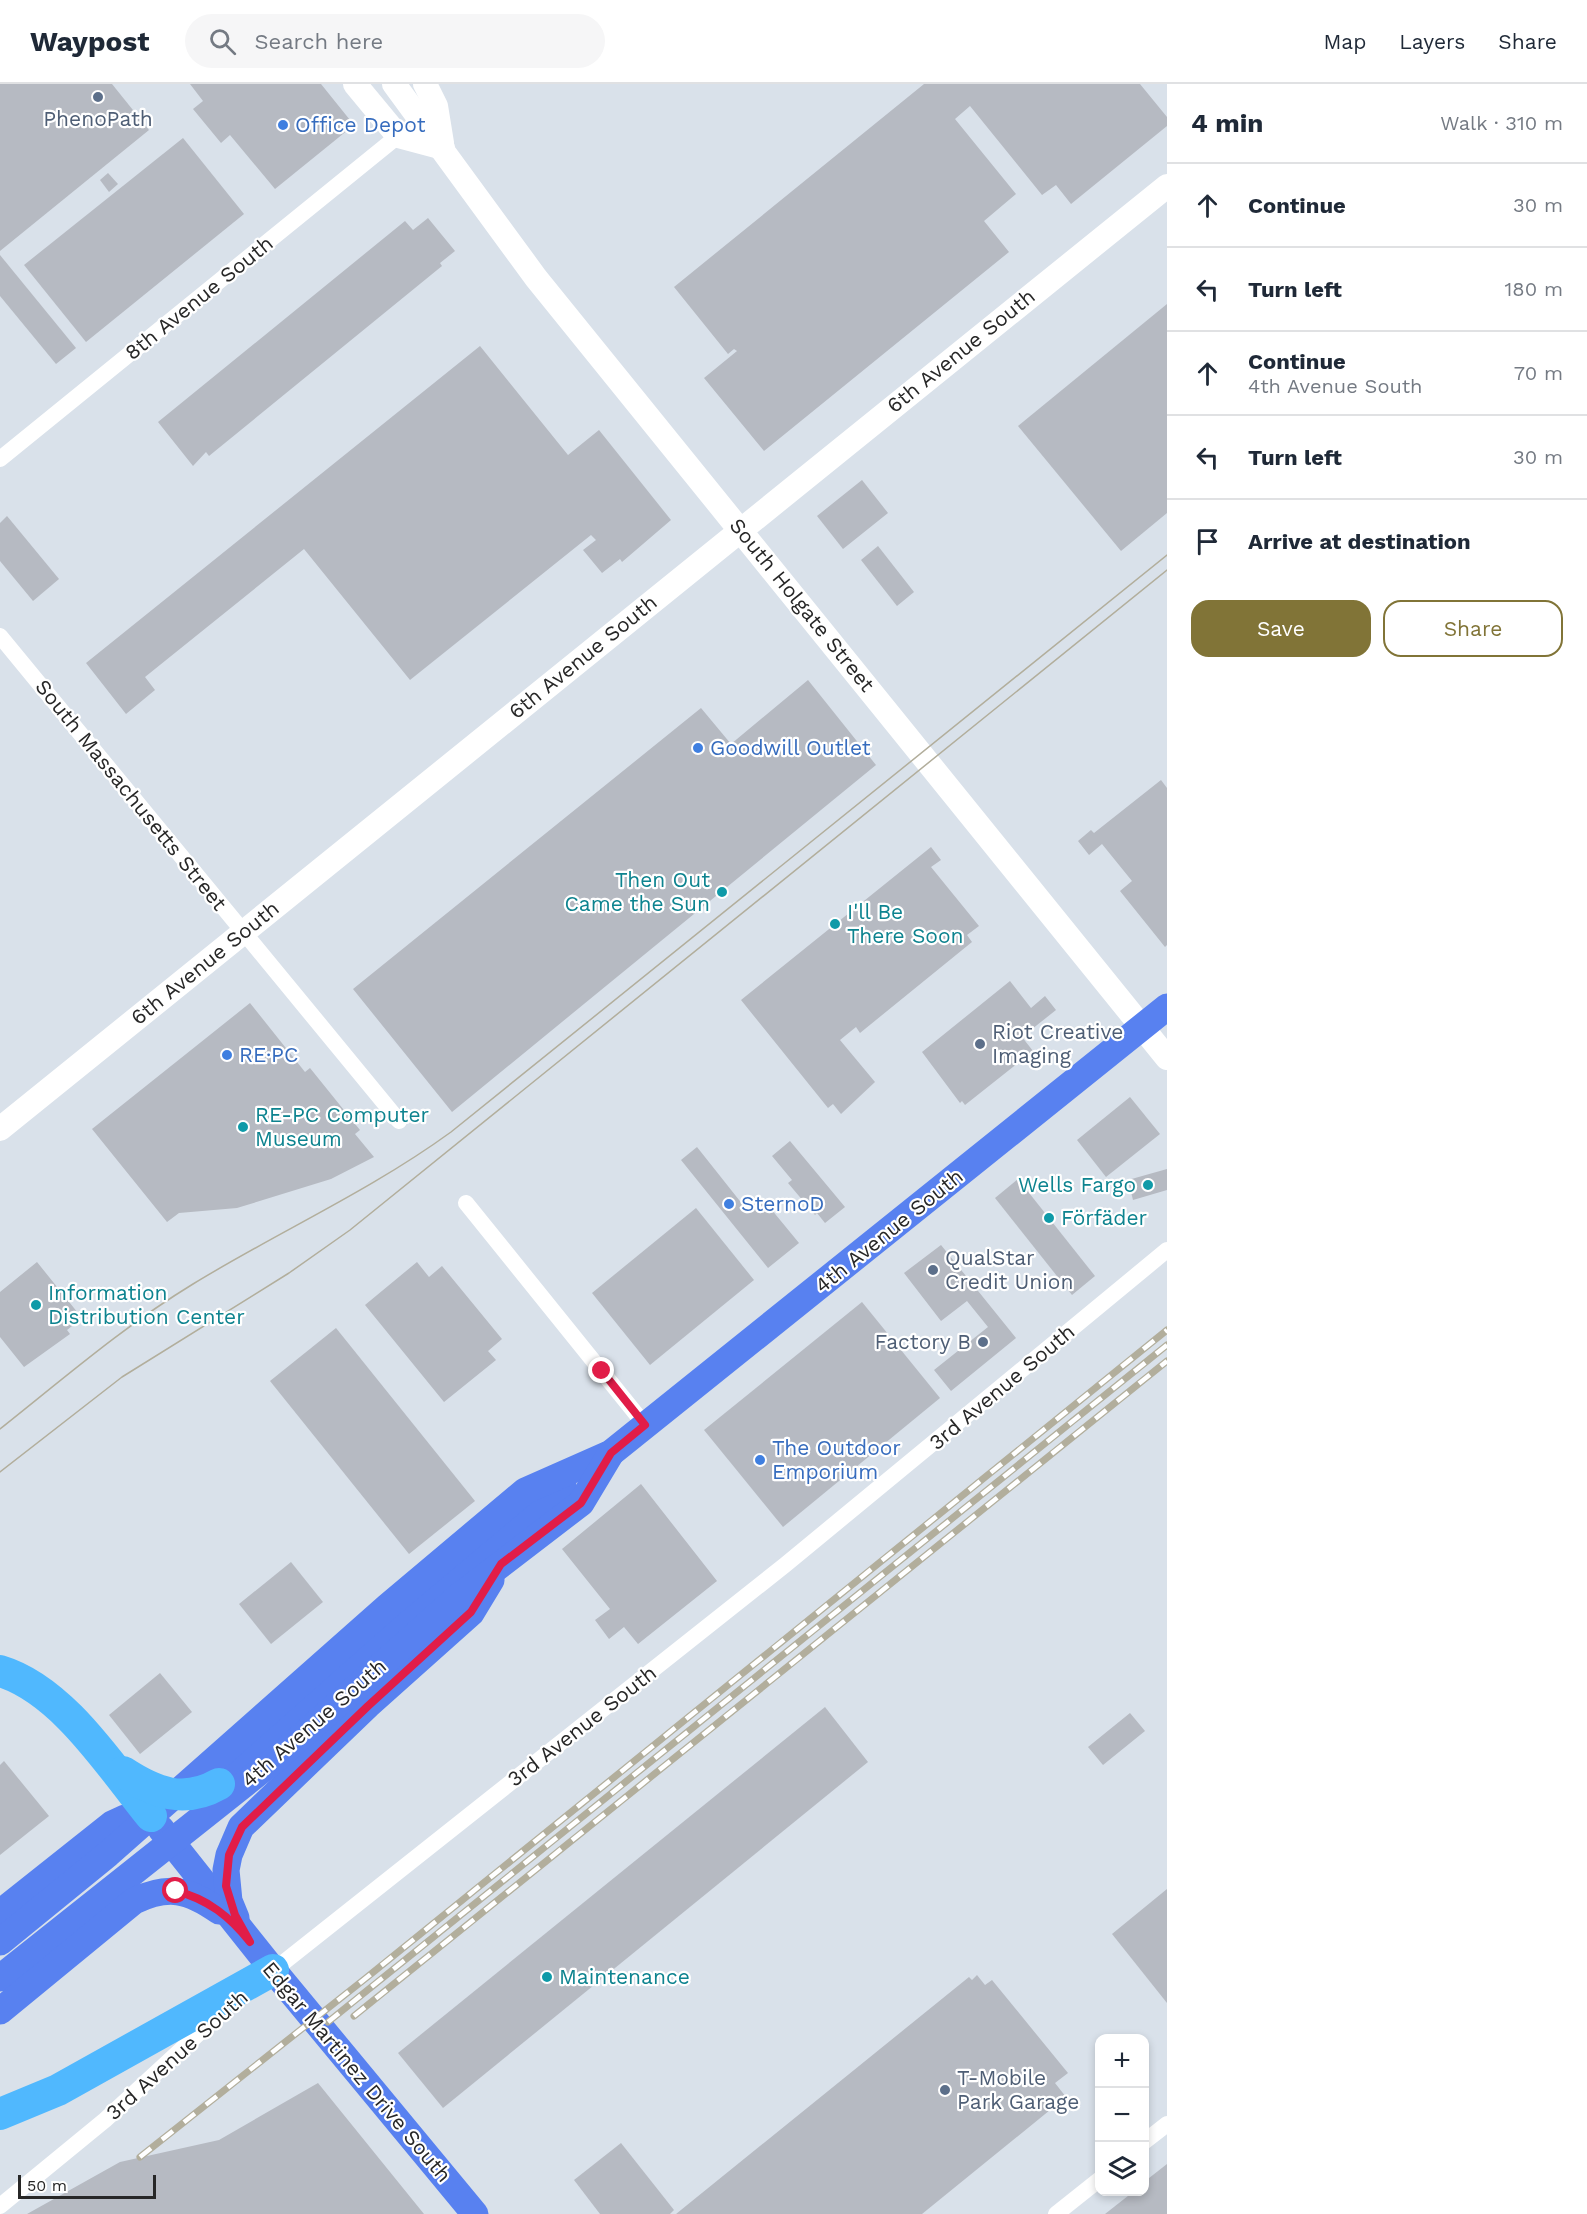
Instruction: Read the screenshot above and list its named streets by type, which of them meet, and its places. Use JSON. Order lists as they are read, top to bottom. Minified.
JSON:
{"streets":{"main road":["4th Avenue South","Edgar Martinez Drive South"],"street":["8th Avenue South","6th Avenue South","South Holgate Street","South Massachusetts Street","3rd Avenue South"]},"crossings":[["6th Avenue South","South Holgate Street"],["6th Avenue South","South Massachusetts Street"],["South Holgate Street","4th Avenue South"]],"places":["PhenoPath","Office Depot","Goodwill Outlet","Then Out Came the Sun","I'll Be There Soon","Riot Creative Imaging","RE∙PC","RE-PC Computer Museum","Wells Fargo","SternoD","Förfäder","QualStar Credit Union","Information Distribution Center","Factory B","The Outdoor Emporium","Maintenance","T-Mobile Park Garage"],"scale_bar":"50 m","page":{"header":"Waypost","search":"Search here","nav":["Map","Layers","Share"],"heading":["4 min","Walk · 310 m"],"list":[["Continue","30 m"],["Turn left","180 m"],["Continue","4th Avenue South","70 m"],["Turn left","30 m"],"Arrive at destination"],"buttons":["Save","Share"],"map_buttons":["+","−"],"scale":"50 m"}}
